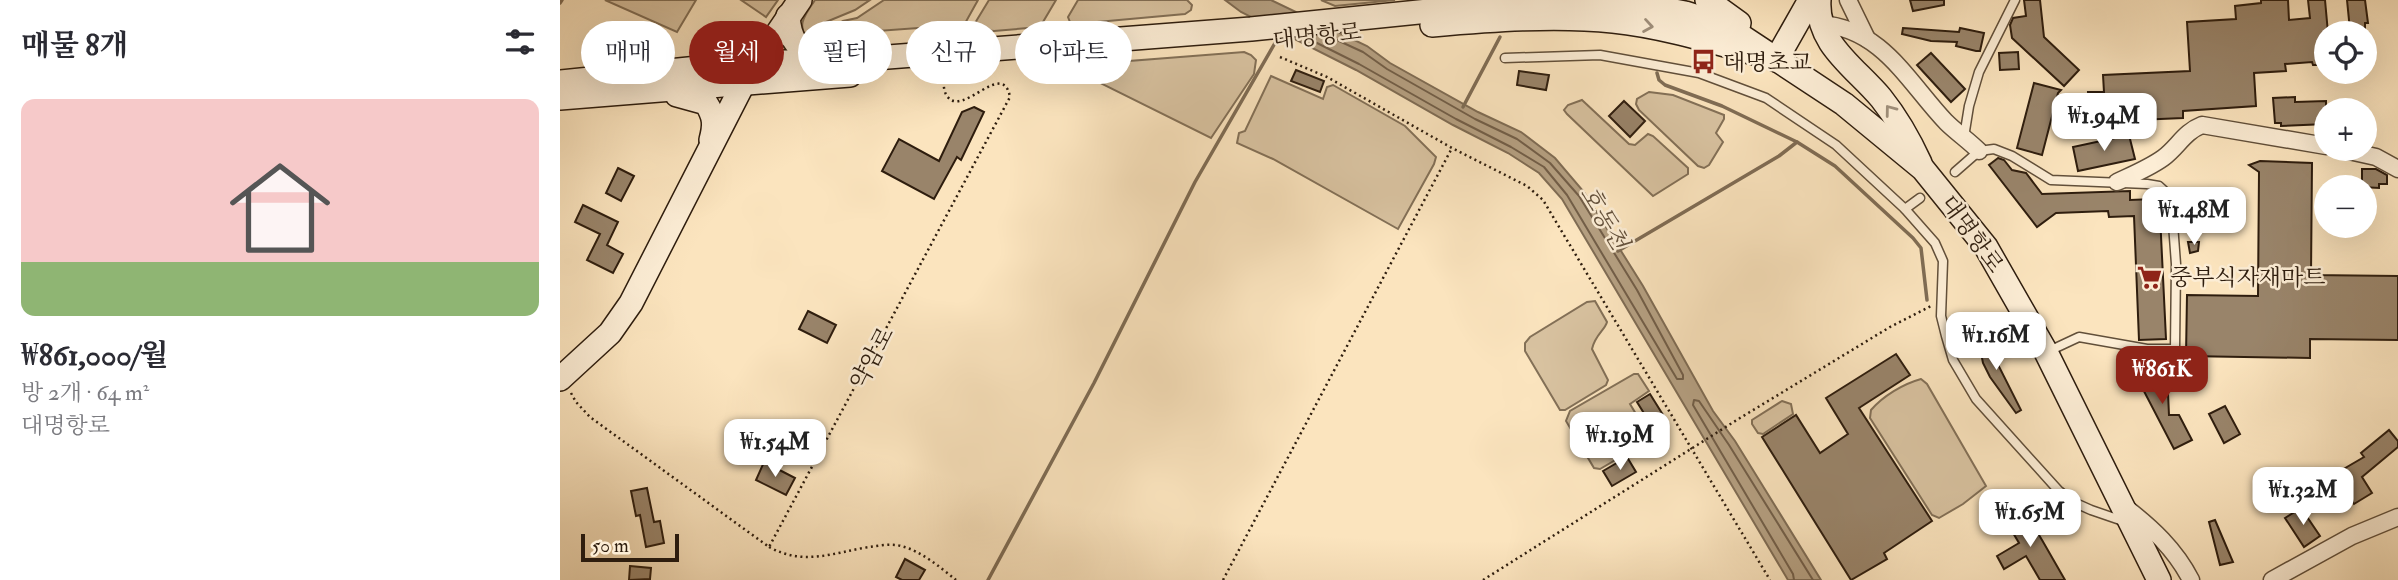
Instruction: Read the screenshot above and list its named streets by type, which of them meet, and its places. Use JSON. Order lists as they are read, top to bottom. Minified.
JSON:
{"streets":{"main road":["대명항로"],"path":["약암로"]},"water":["호동천"],"places":{"bus stop":["대명초교"],"supermarket":["중부식자재마트"]},"scale_bar":"50 m","page":{"heading":"매물 8개","map_buttons":["+","−"],"chip":["매매","월세","필터","신규","아파트"],"list":[{"name":"₩861,000/월","note":"방 2개 · 64 m² · 대명항로"}],"price":["₩1.94M","₩1.48M","₩1.16M","₩861K","₩1.19M","₩1.54M","₩1.32M","₩1.65M"],"scale":"50 m"}}
